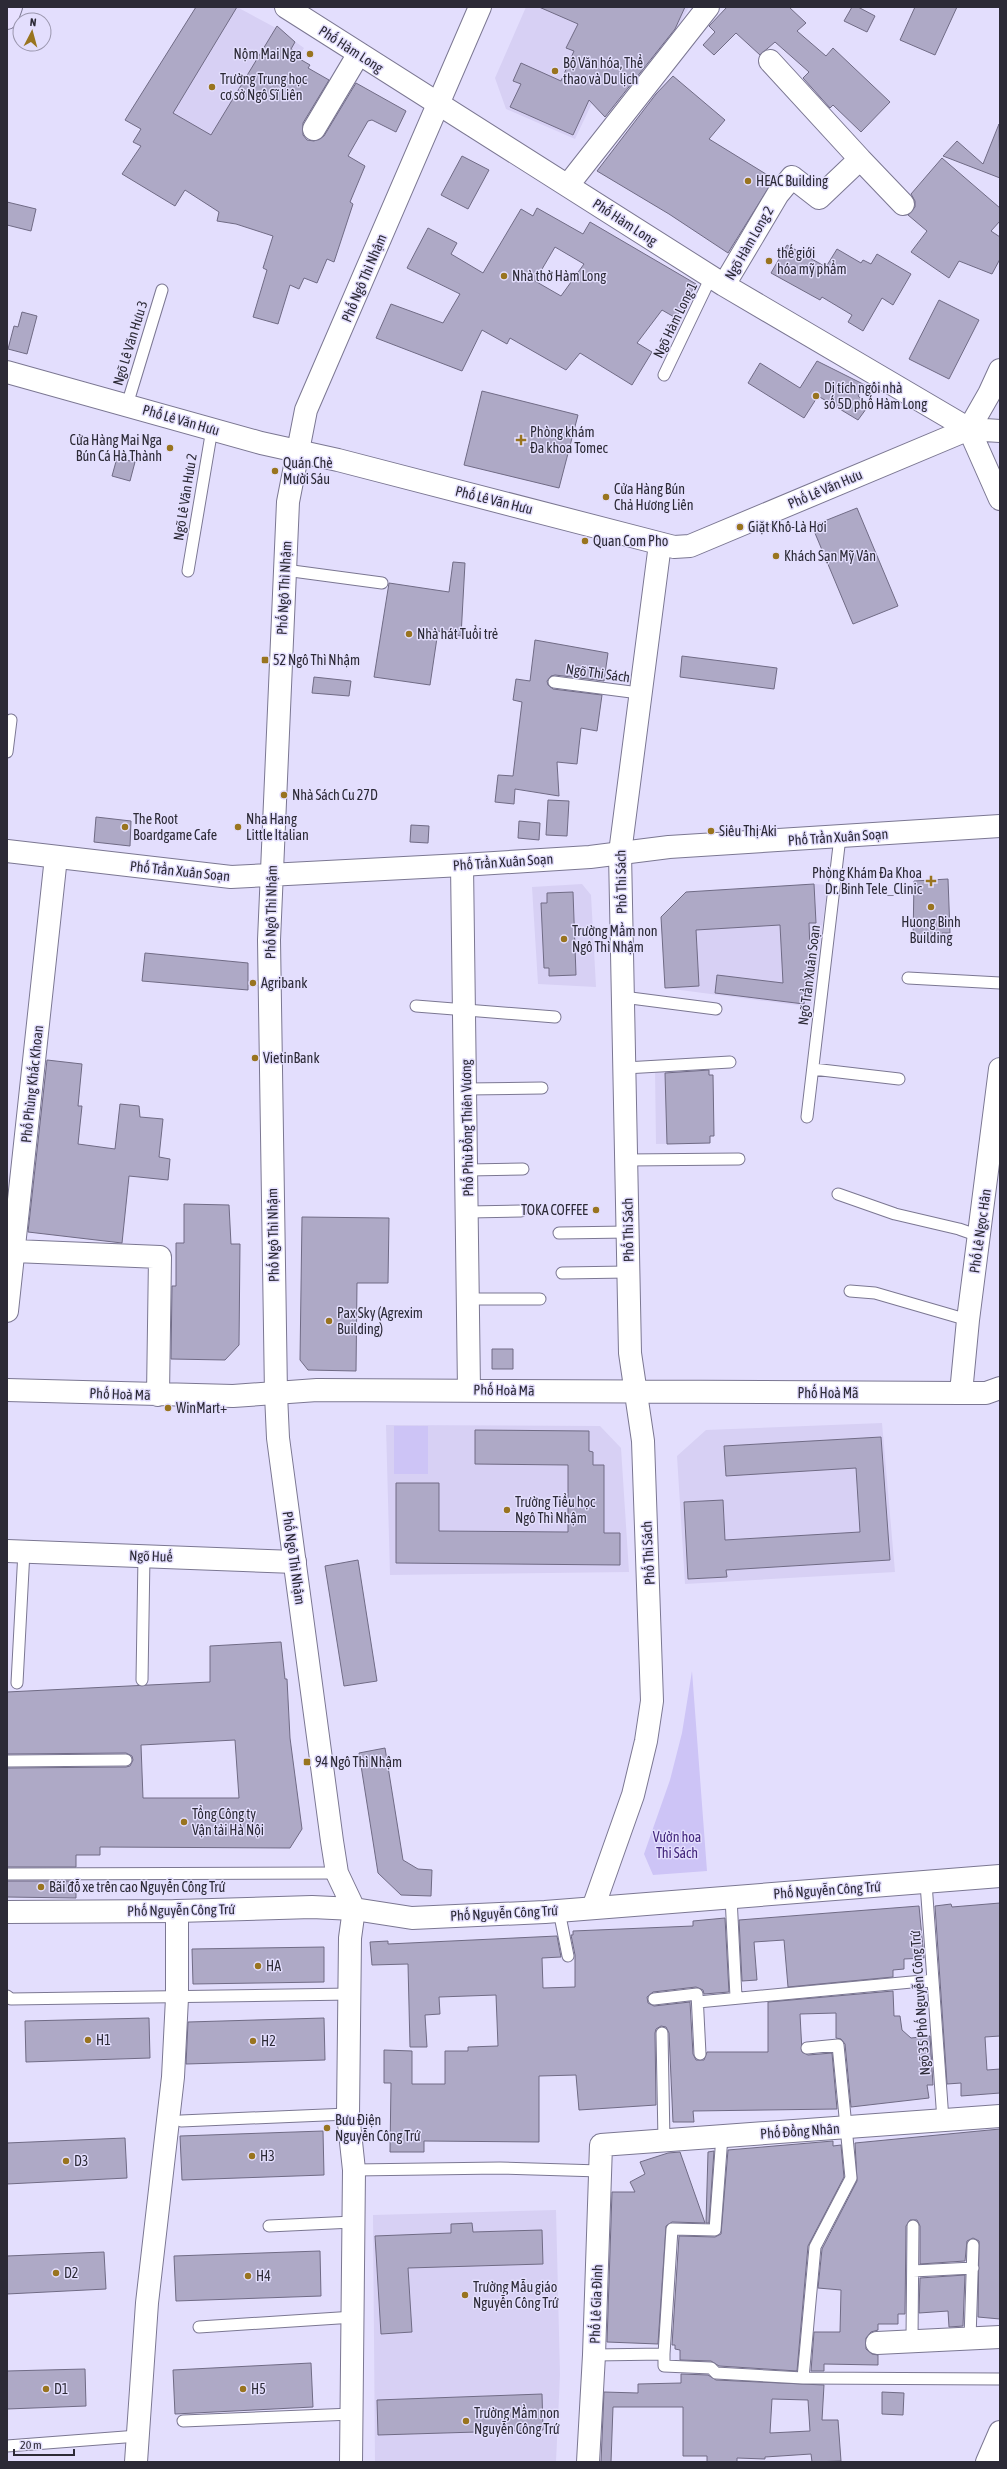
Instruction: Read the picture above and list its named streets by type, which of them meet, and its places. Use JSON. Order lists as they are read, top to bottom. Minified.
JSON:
{"streets":{"street":["Phố Hàm Long","Ngõ Hàm Long 2","Phố Ngô Thì Nhậm","Phố Lê Văn Hưu","Phố Trần Xuân Soạn","Phố Thi Sách","Phố Phùng Khắc Khoan","Phố Phù Đổng Thiên Vương","Phố Lê Ngọc Hân","Phố Hoà Mã","Ngõ Huế","Phố Nguyễn Công Trứ","Phố Đồng Nhân","Phố Lê Gia Đỉnh"],"lane":["Ngõ Hàm Long 1","Ngõ Lê Văn Hưu 3","Ngõ Lê Văn Hưu 2","Ngõ Thi Sách","Ngõ Trần Xuân Soạn","Ngõ 35 Phố Nguyễn Công Trứ"]},"crossings":[["Phố Hàm Long","Ngõ Hàm Long 2"],["Phố Hàm Long","Phố Ngô Thì Nhậm"],["Phố Hàm Long","Ngõ Hàm Long 1"],["Phố Hàm Long","Phố Lê Văn Hưu"],["Ngõ Hàm Long 2","Ngõ Hàm Long 1"],["Phố Ngô Thì Nhậm","Phố Lê Văn Hưu"],["Phố Ngô Thì Nhậm","Phố Trần Xuân Soạn"],["Phố Ngô Thì Nhậm","Phố Hoà Mã"],["Phố Ngô Thì Nhậm","Ngõ Huế"],["Phố Ngô Thì Nhậm","Phố Nguyễn Công Trứ"],["Ngõ Lê Văn Hưu 3","Phố Lê Văn Hưu"],["Phố Lê Văn Hưu","Ngõ Lê Văn Hưu 2"],["Phố Lê Văn Hưu","Phố Thi Sách"],["Ngõ Thi Sách","Phố Thi Sách"],["Phố Trần Xuân Soạn","Phố Thi Sách"],["Phố Trần Xuân Soạn","Ngõ Trần Xuân Soạn"],["Phố Trần Xuân Soạn","Phố Phùng Khắc Khoan"],["Phố Trần Xuân Soạn","Phố Phù Đổng Thiên Vương"],["Phố Thi Sách","Phố Hoà Mã"],["Phố Thi Sách","Phố Nguyễn Công Trứ"],["Phố Phù Đổng Thiên Vương","Phố Hoà Mã"],["Phố Lê Ngọc Hân","Phố Hoà Mã"],["Phố Nguyễn Công Trứ","Ngõ 35 Phố Nguyễn Công Trứ"],["Ngõ 35 Phố Nguyễn Công Trứ","Phố Đồng Nhân"],["Phố Đồng Nhân","Phố Lê Gia Đỉnh"]],"parks":["Vườn hoa Thi Sách"],"places":{"other":["Nộm Mai Nga","Bộ Văn hóa, Thể thao và Du lịch","Trường Trung học cơ sở Ngô Sĩ Liên","HEAC Building","thế giới hóa mỹ phẩm","Nhà thờ Hàm Long","Di tích ngôi nhà số 5D phố Hàm Long","Cửa Hàng Mai Nga Bún Cá Hà Thành","Quán Chè Mười Sáu","Cửa Hàng Bún Chả Hương Liên","Giặt Khô-Là Hơi","Quan Com Pho","Khách Sạn Mỹ Vân","Nhà hát Tuổi trẻ","Nhà Sách Cu 27D","The Root Boardgame Cafe","Nha Hang Little Italian","Siêu Thị Aki","Huong Binh Building","Trường Mầm non Ngô Thì Nhậm","Agribank","VietinBank","TOKA COFFEE","Pax Sky (Agrexim Building)","WinMart+","Trường Tiểu học Ngô Thì Nhậm","Tổng Công ty Vận tải Hà Nội","Bãi đỗ xe trên cao Nguyễn Công Trứ","HA","H1","H2","Bưu Điện Nguyễn Công Trứ","H3","D3","D2","H4","Trường Mẫu giáo Nguyễn Công Trứ","D1","H5","Trường Mầm non Nguyễn Công Trứ"],"health":["Phòng khám Đa khoa Tomec","Phòng Khám Đa Khoa Dr. Binh Tele_Clinic"],"transit":["52 Ngô Thì Nhậm","94 Ngô Thì Nhậm"]},"scale_bar":"20 m","north":"top"}
